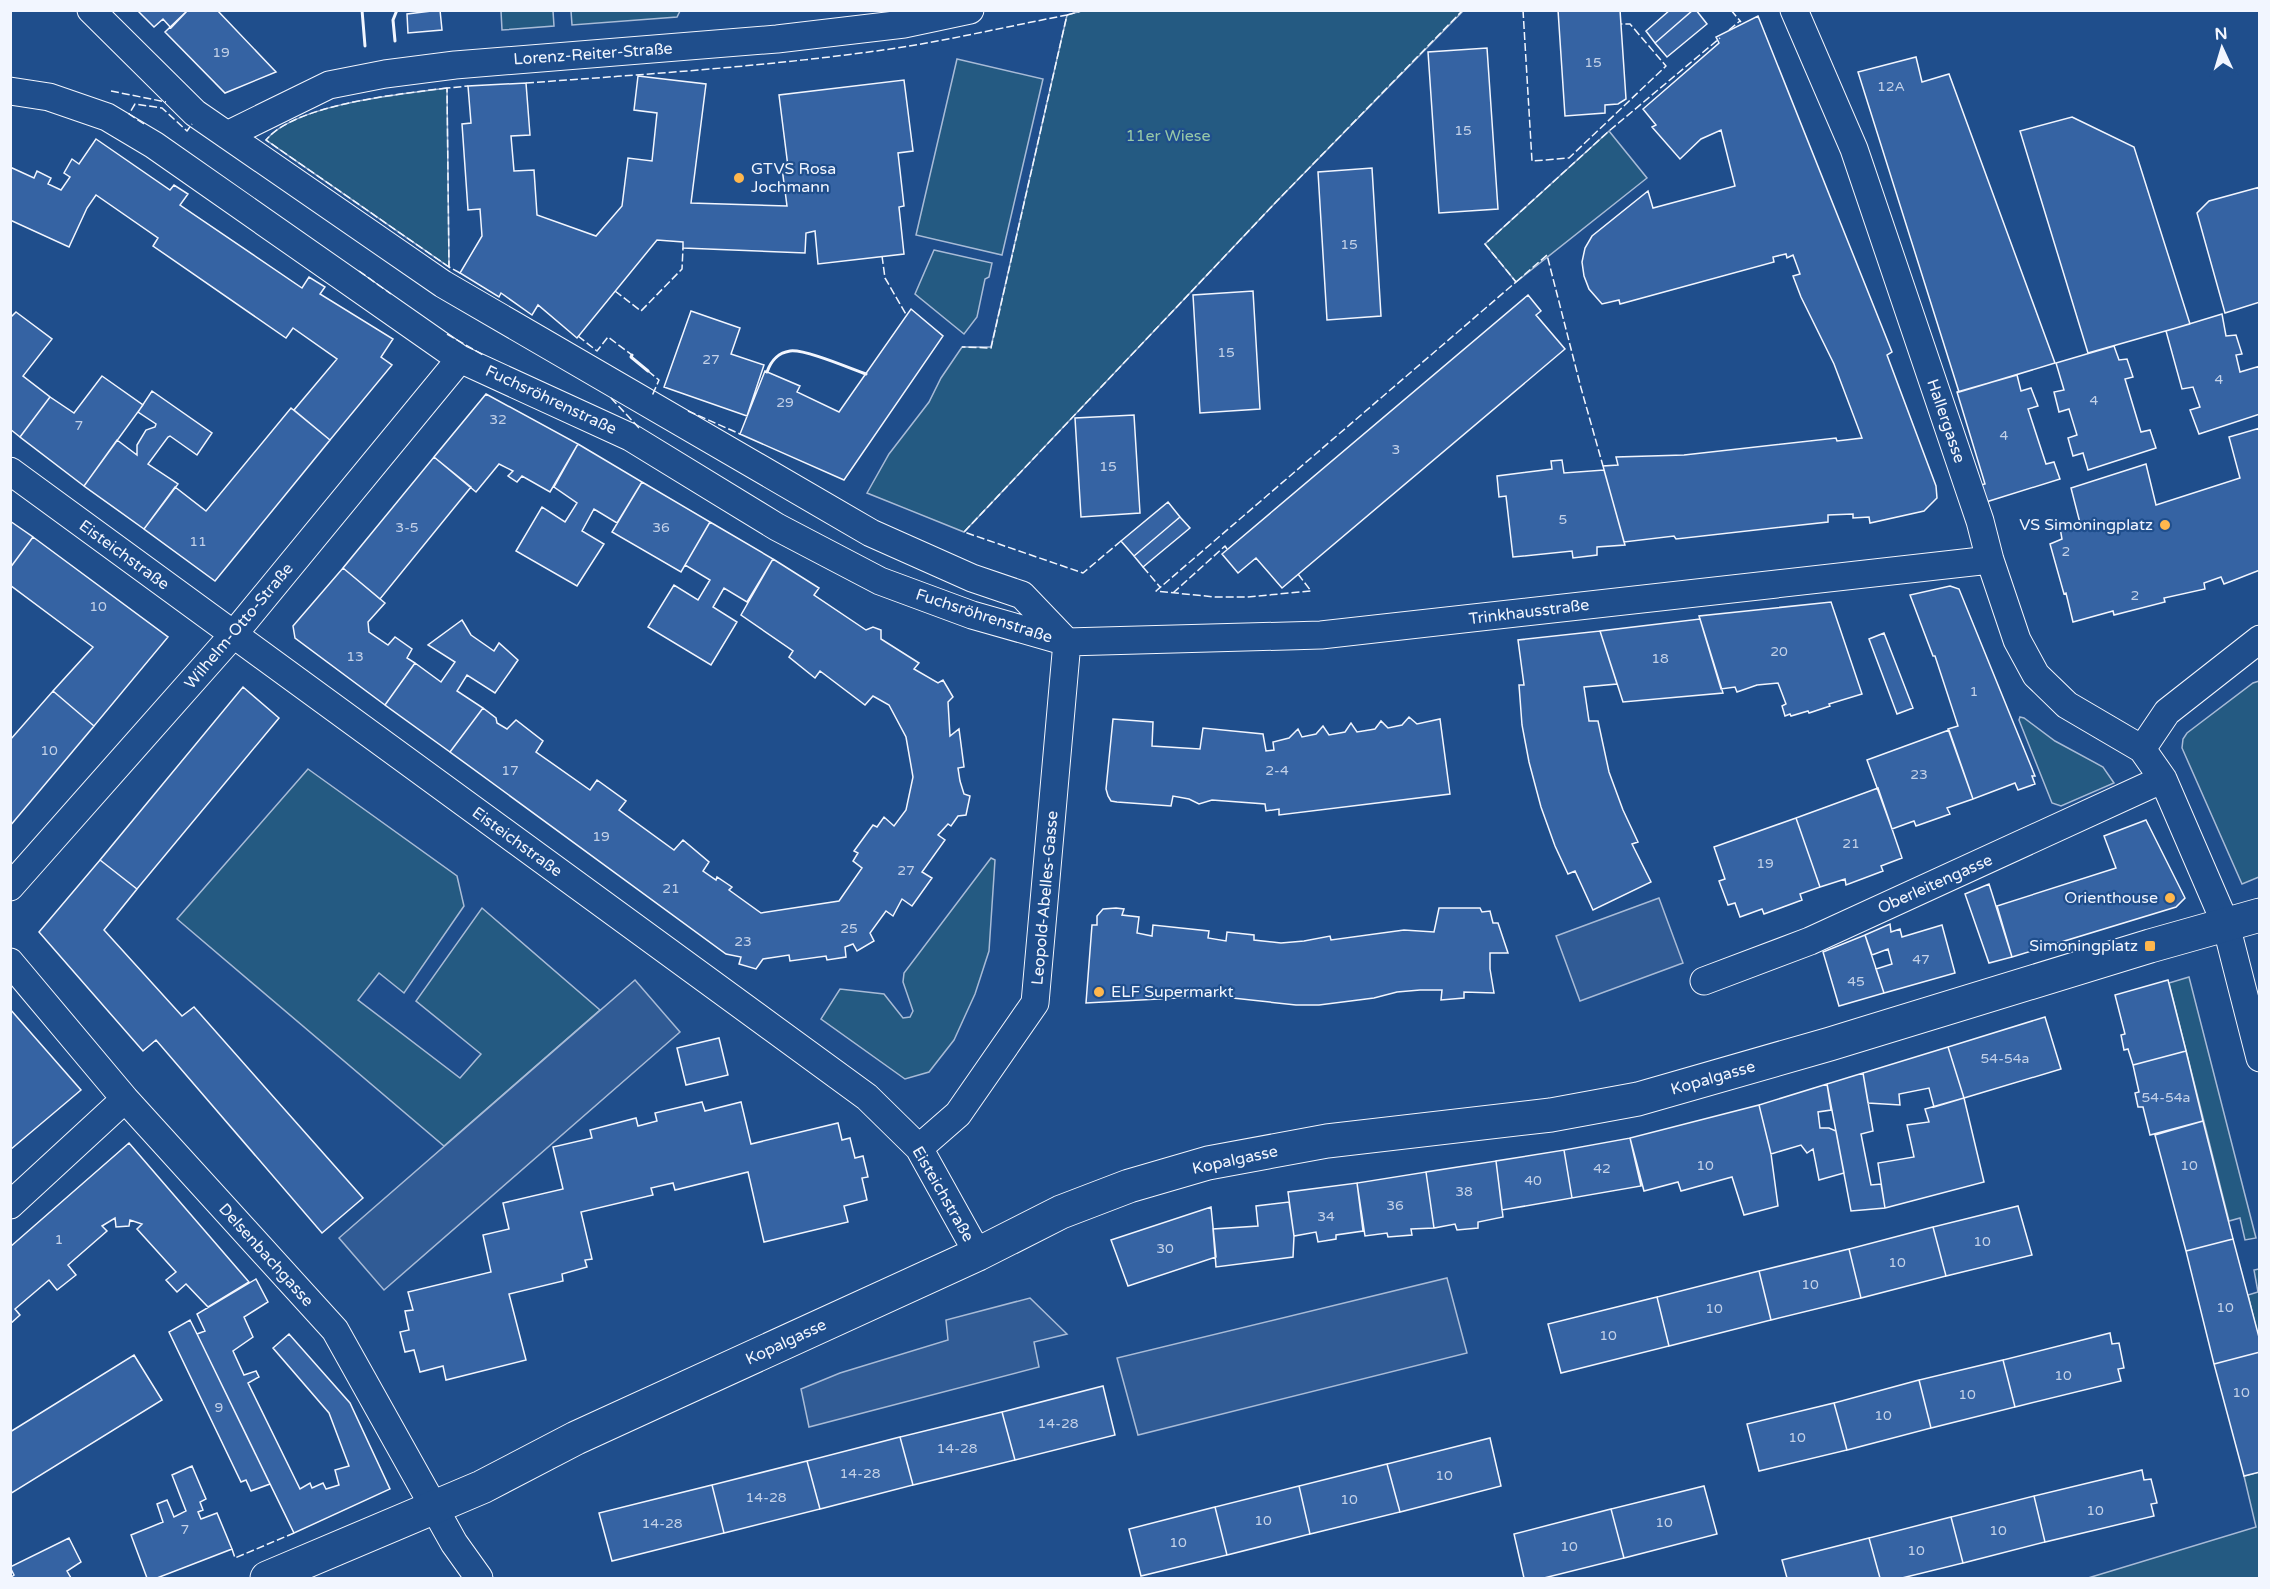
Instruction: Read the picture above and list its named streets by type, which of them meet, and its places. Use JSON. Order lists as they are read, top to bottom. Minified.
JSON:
{"streets":{"street":["Lorenz-Reiter-Straße","Fuchsröhrenstraße","Hallergasse","Eisteichstraße","Trinkhausstraße","Wilhelm-Otto-Straße","Oberleitengasse","Leopold-Abelles-Gasse","Kopalgasse","Delsenbachgasse"]},"crossings":[["Lorenz-Reiter-Straße","Fuchsröhrenstraße"],["Fuchsröhrenstraße","Trinkhausstraße"],["Fuchsröhrenstraße","Wilhelm-Otto-Straße"],["Fuchsröhrenstraße","Leopold-Abelles-Gasse"],["Hallergasse","Trinkhausstraße"],["Hallergasse","Oberleitengasse"],["Eisteichstraße","Wilhelm-Otto-Straße"],["Eisteichstraße","Leopold-Abelles-Gasse"],["Eisteichstraße","Kopalgasse"],["Trinkhausstraße","Leopold-Abelles-Gasse"],["Kopalgasse","Delsenbachgasse"]],"parks":["11er Wiese"],"places":{"other":["GTVS Rosa Jochmann","VS Simoningplatz","Orienthouse","ELF Supermarkt"],"transit":["Simoningplatz"]},"house_numbers":["19","15","12A","15","15","15","27","4","4","29","32","7","4","3","15","5","3-5","36","11","2","2","10","20","13","18","1","10","17","2-4","23","19","21","19","27","21","25","23","47","45","54-54a","54-54a","10","10","42","40","38","36","34","1","10","30","10","10","10","10","10","10","10","10","9","10","14-28","10","14-28","14-28","10","14-28","10","10","10","10","14-28","7","10","10","10","10"],"north":"top"}
